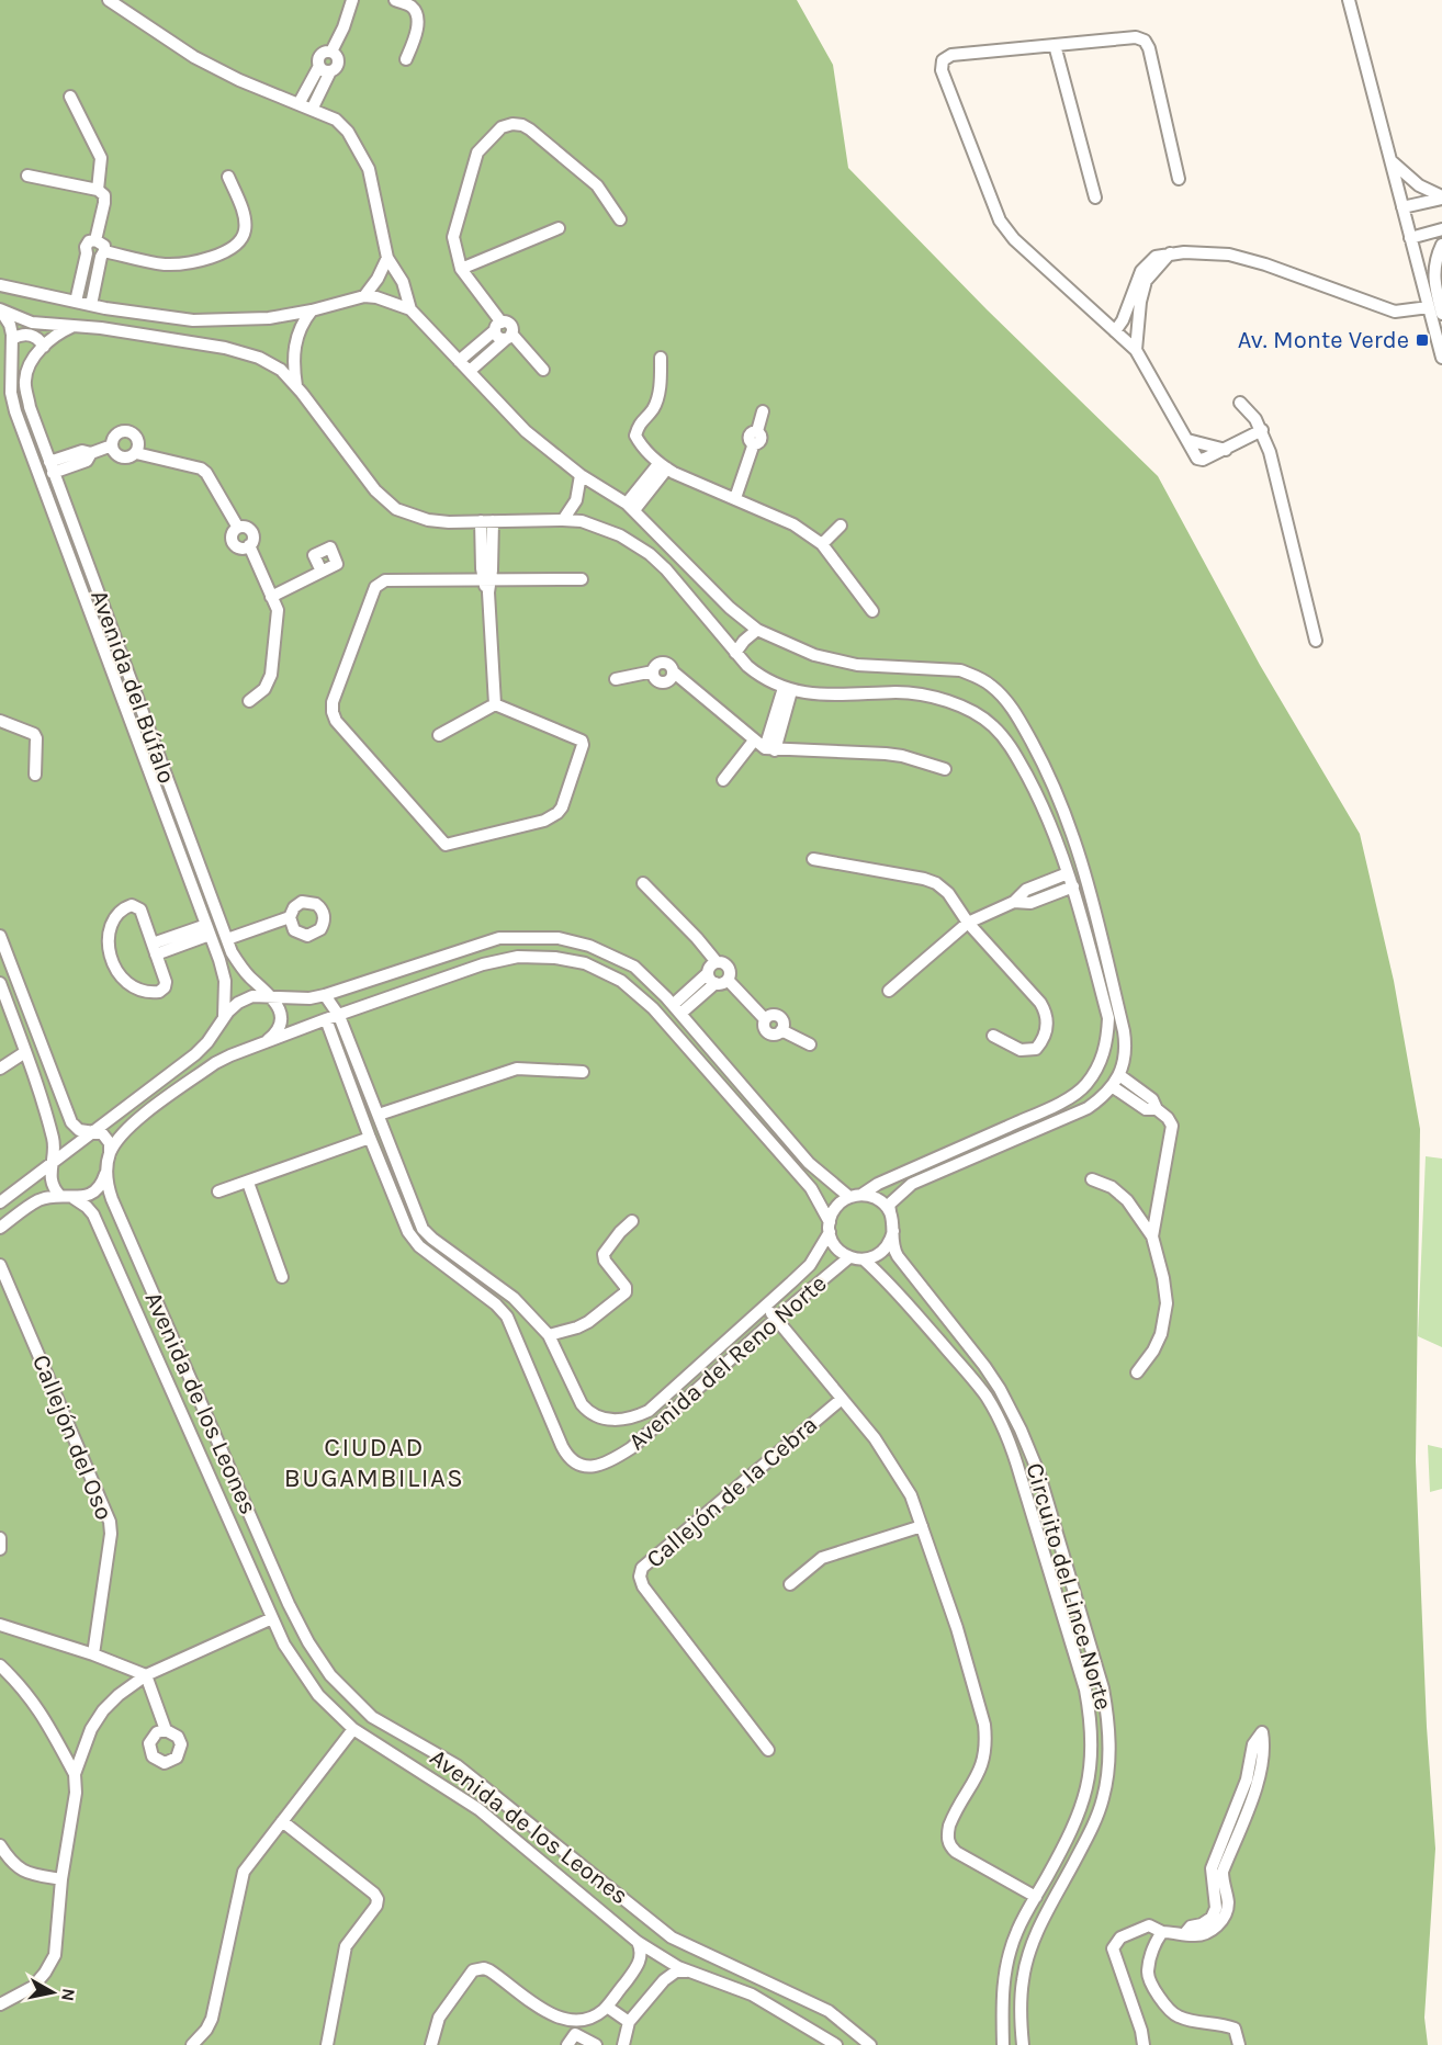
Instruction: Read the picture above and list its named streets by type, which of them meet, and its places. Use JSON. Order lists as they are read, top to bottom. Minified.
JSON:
{"streets":{"street":["Avenida del Búfalo","Avenida del Reno Norte","Avenida de los Leones","Callejón del Oso","Callejón de la Cebra","Circuito del Lince Norte"]},"crossings":[["Avenida del Reno Norte","Circuito del Lince Norte"]],"districts":["CIUDAD BUGAMBILIAS"],"places":{"transit":["Av. Monte Verde"]},"north":"right"}
